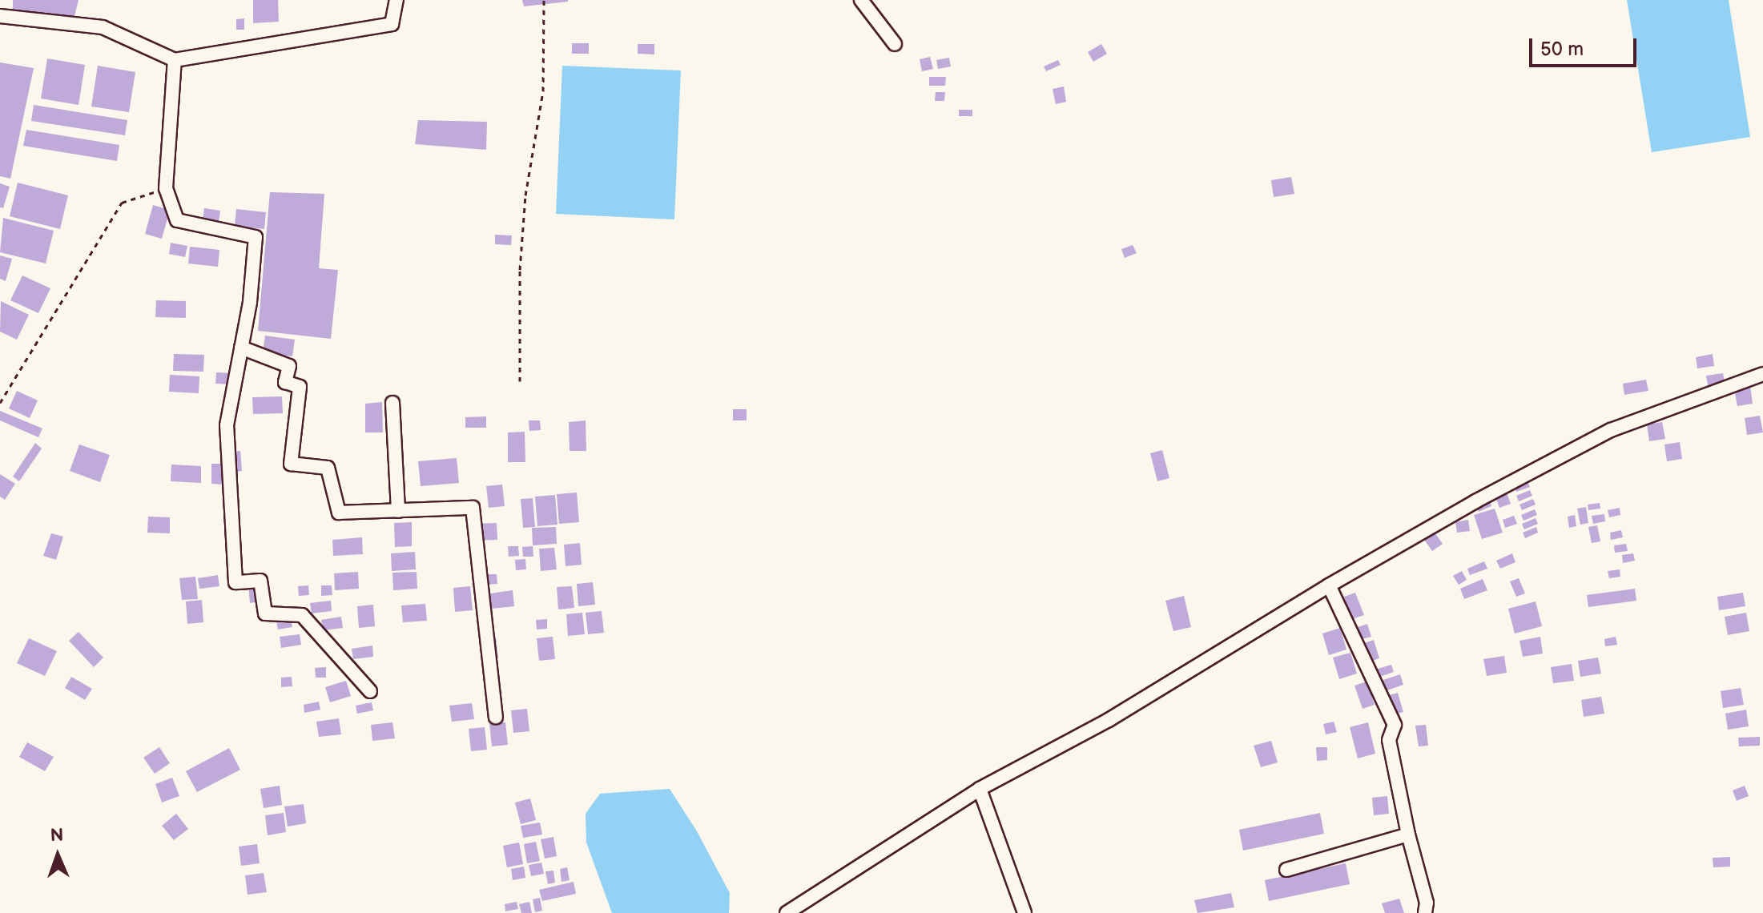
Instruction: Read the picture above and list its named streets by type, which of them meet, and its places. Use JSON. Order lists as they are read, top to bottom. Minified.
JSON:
{"scale_bar":"50 m","north":"top"}
